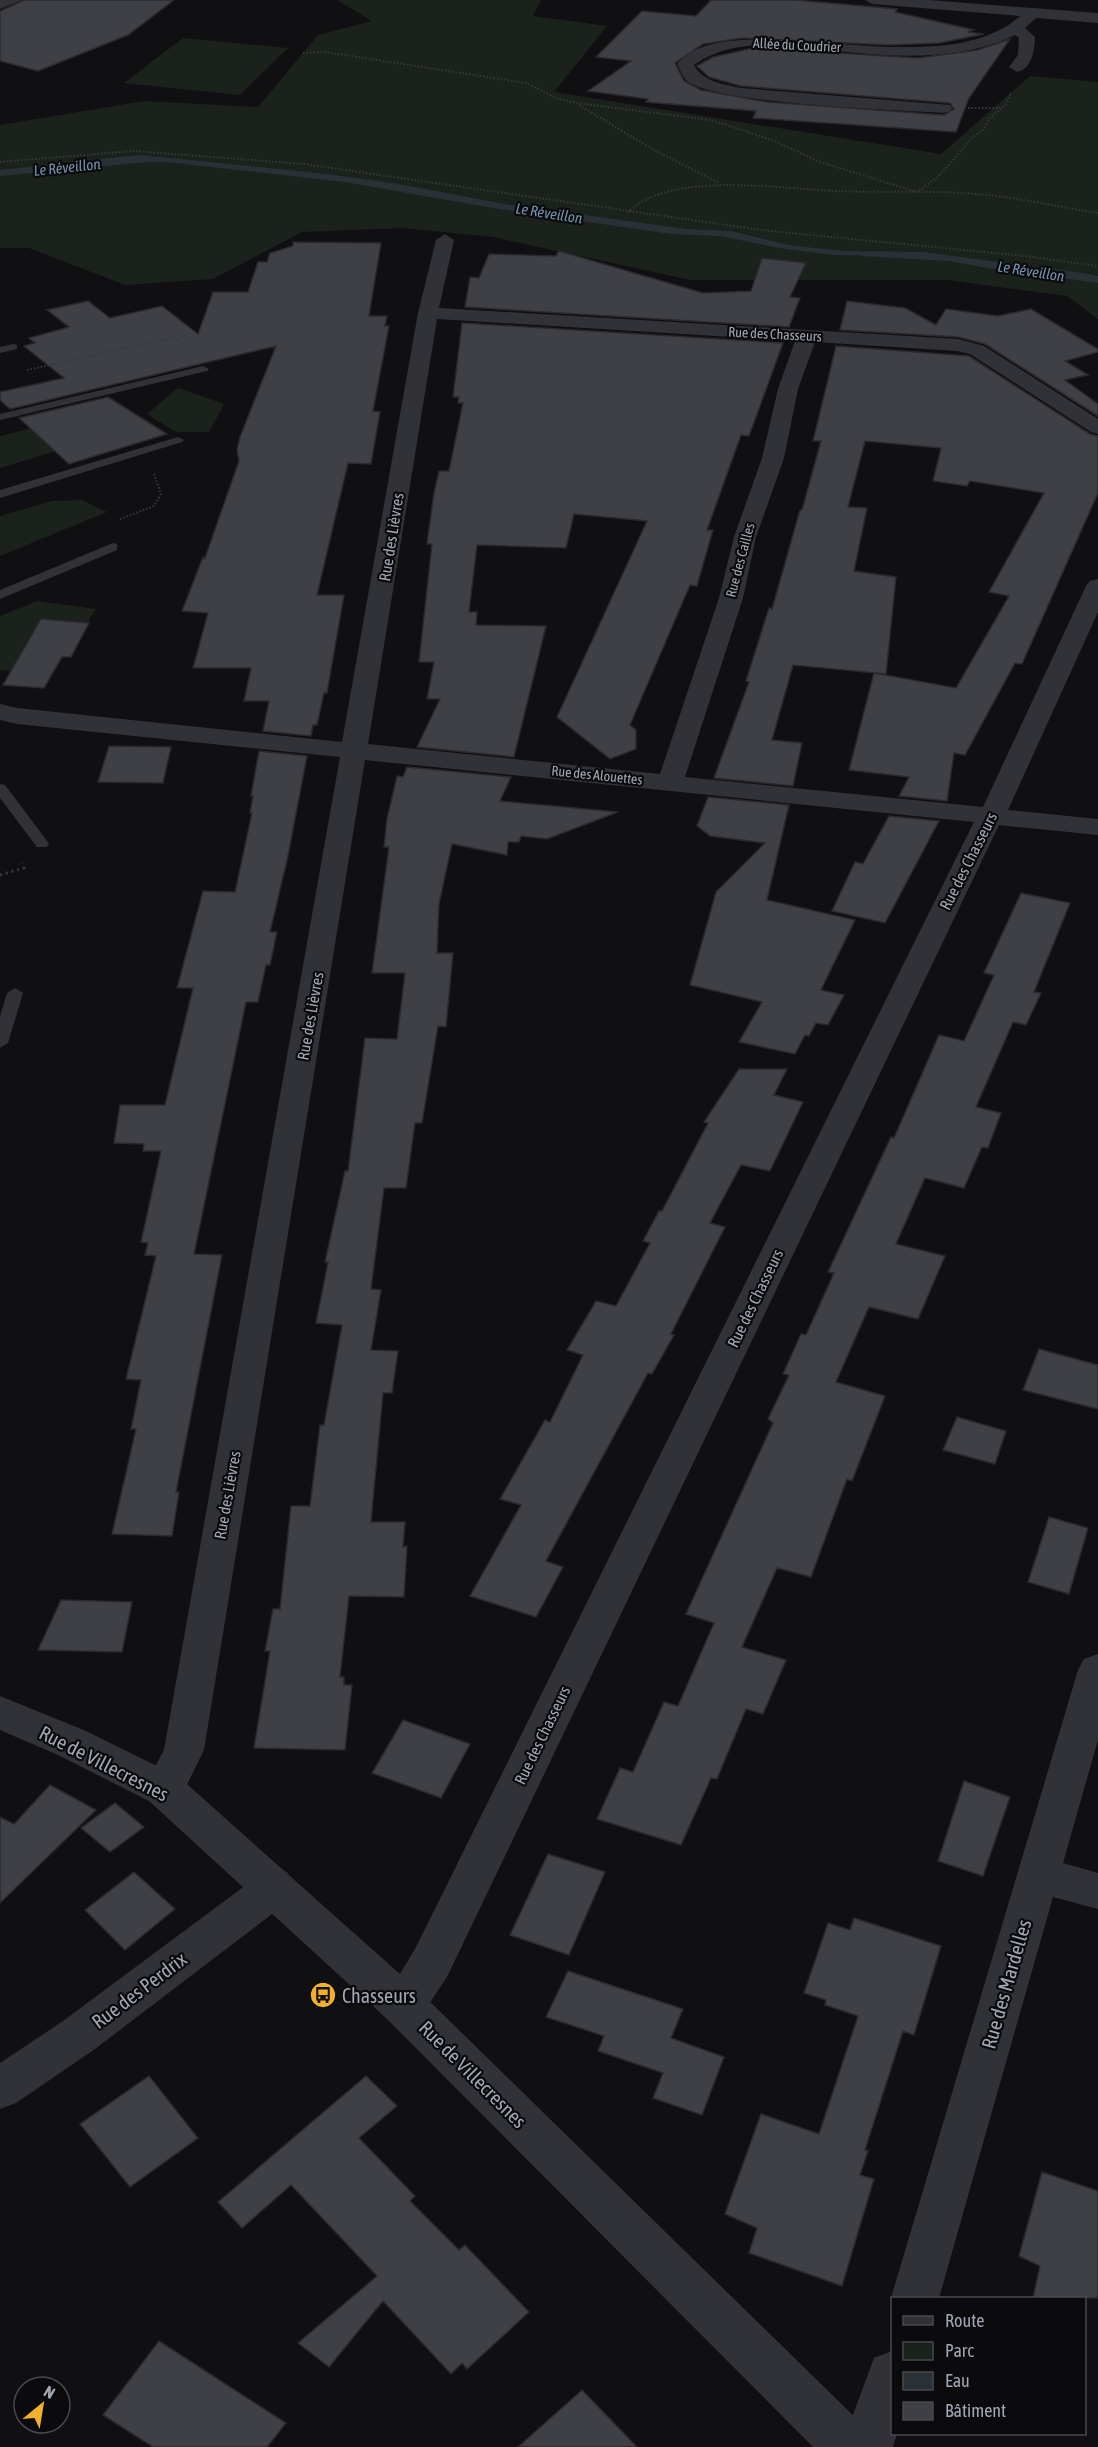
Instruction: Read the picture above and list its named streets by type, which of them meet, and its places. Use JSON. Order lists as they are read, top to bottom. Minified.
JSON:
{"streets":{"street":["Allée du Coudrier","Rue des Chasseurs","Rue des Lièvres","Rue des Cailles","Rue des Alouettes","Rue de Villecresnes","Rue des Mardelles","Rue des Perdrix"]},"crossings":[["Rue des Chasseurs","Rue des Lièvres"],["Rue des Chasseurs","Rue des Cailles"],["Rue des Chasseurs","Rue des Alouettes"],["Rue des Chasseurs","Rue de Villecresnes"],["Rue des Lièvres","Rue des Alouettes"],["Rue des Lièvres","Rue de Villecresnes"],["Rue des Cailles","Rue des Alouettes"],["Rue de Villecresnes","Rue des Perdrix"]],"water":["Le Réveillon"],"places":{"bus stop":["Chasseurs"]},"legend":["Route","Parc","Eau","Bâtiment"],"north":"top right"}
